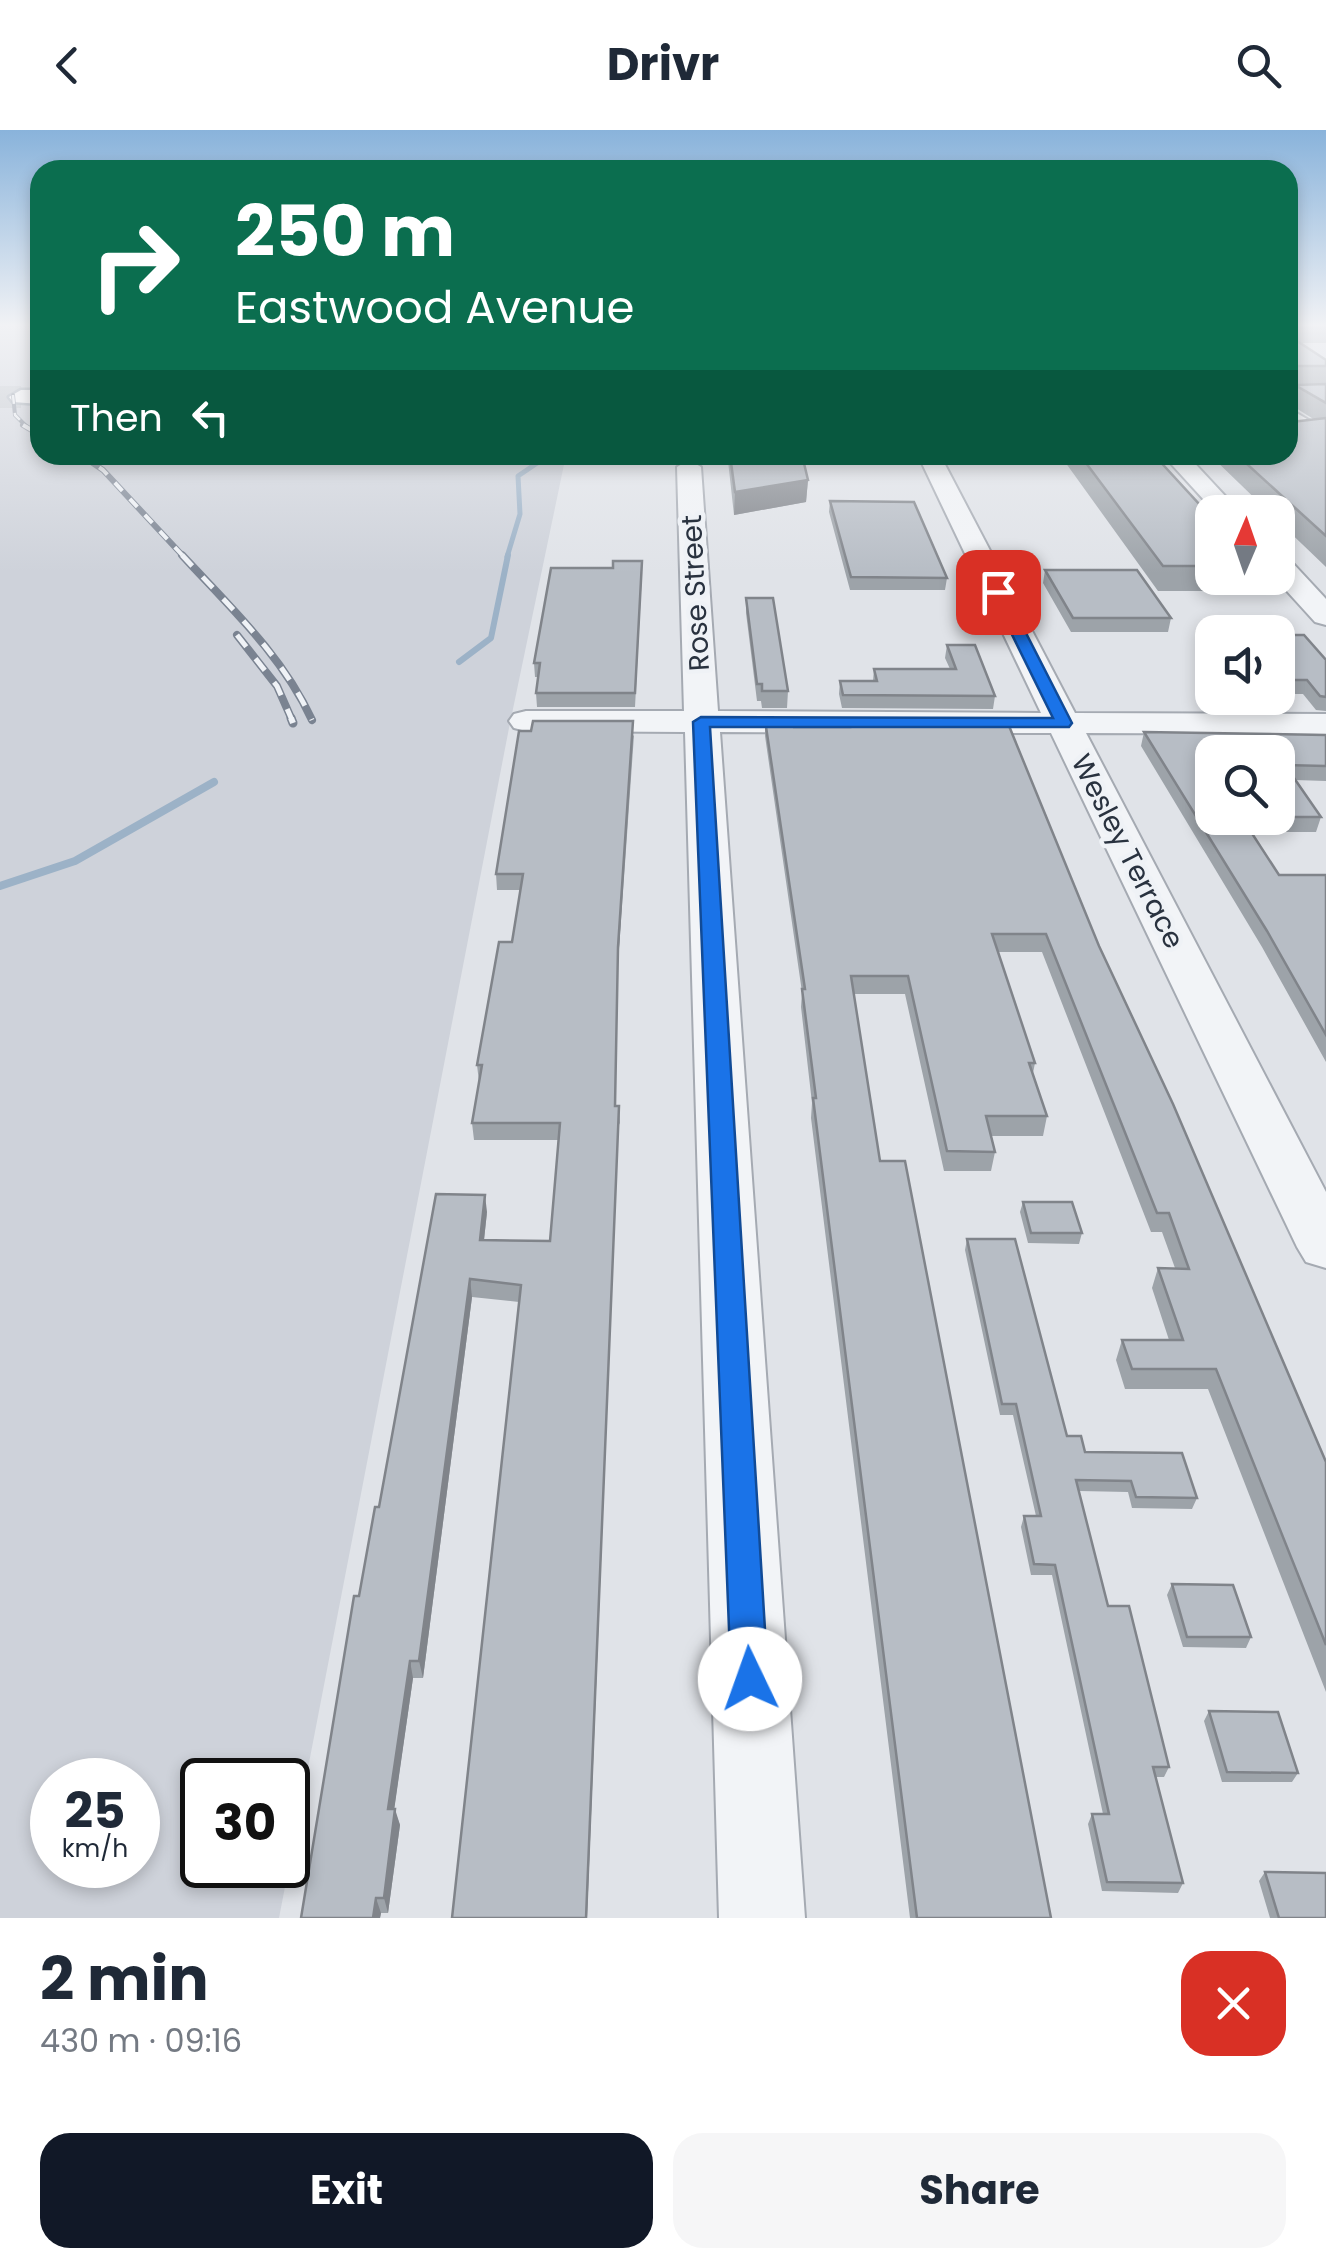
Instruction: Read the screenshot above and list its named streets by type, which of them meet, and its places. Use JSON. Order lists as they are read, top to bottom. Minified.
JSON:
{"streets":{"street":["Rose Street","Wesley Terrace"]},"north":"top","page":{"header":"Drivr","turn":["250 m","Eastwood Avenue"],"then":"Then","speed":"25 km/h","limit":"30","heading":["2 min","430 m · 09:16"],"buttons":["Exit","Share"]}}
